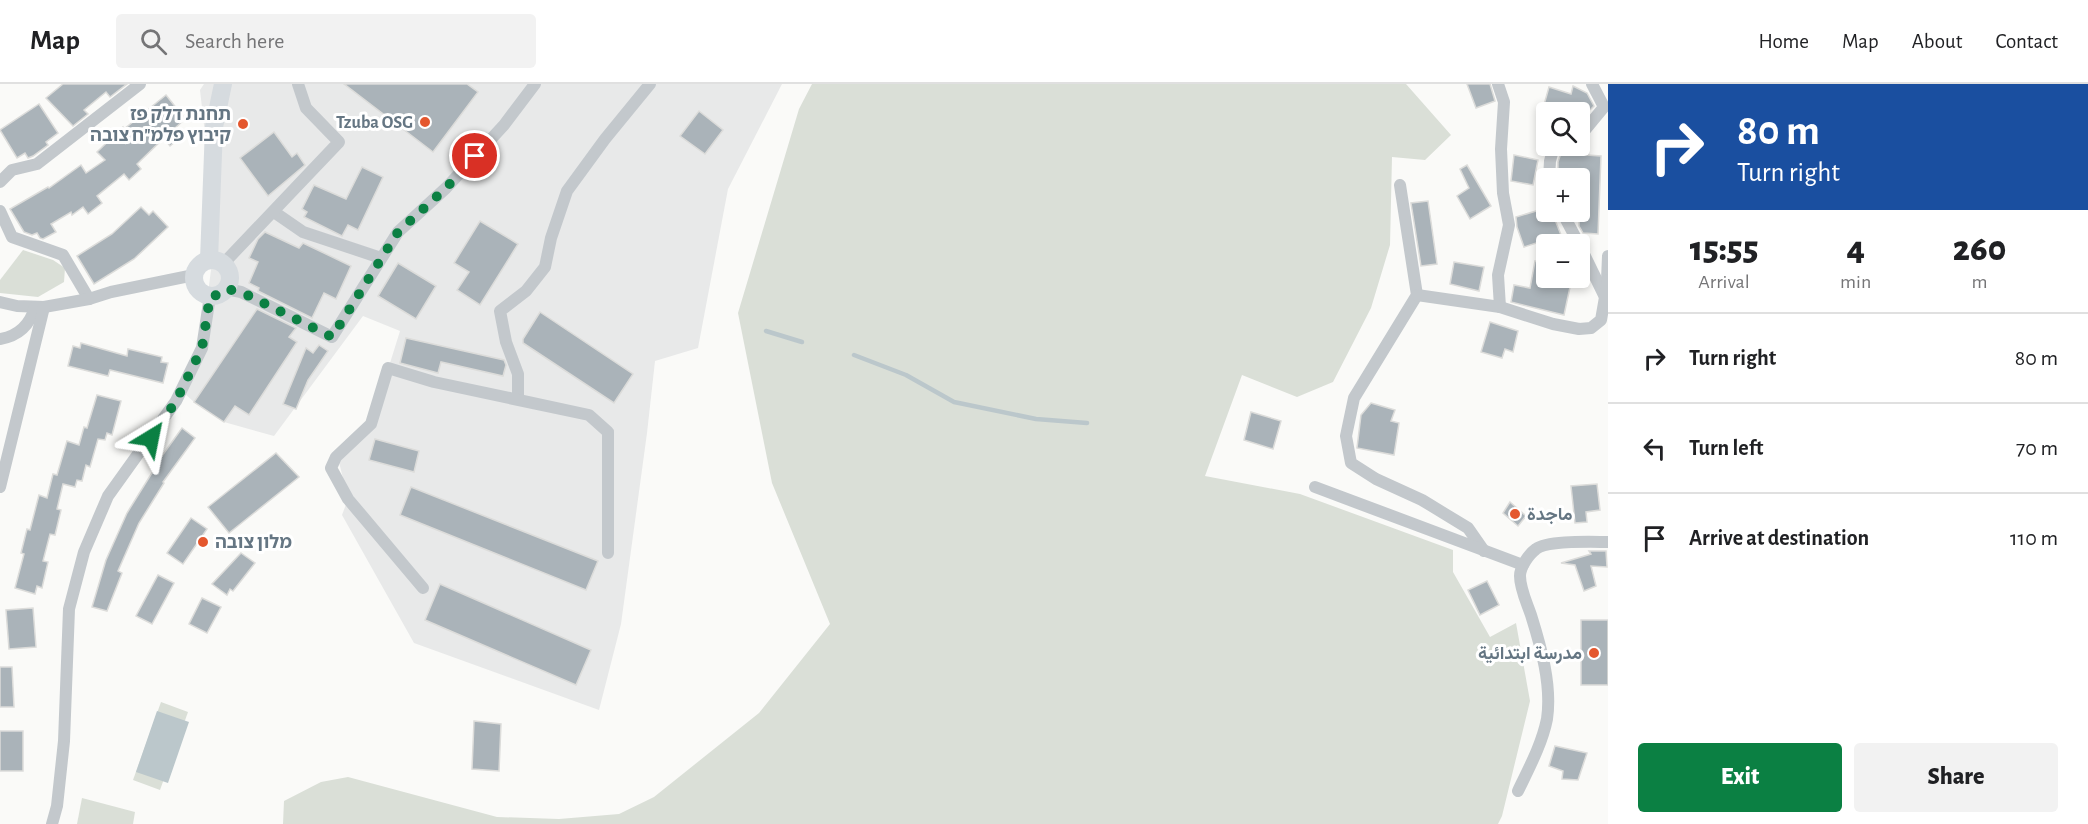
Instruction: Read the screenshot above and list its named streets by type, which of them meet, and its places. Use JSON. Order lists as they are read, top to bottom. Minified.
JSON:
{"places":["Tzuba OSG","תחנת דלק פז קיבוץ פלמ\"ח צובה","ماجدة","מלון צובה","مدرسة ابتدائية"],"page":{"header":"Map","search":"Search here","nav":["Home","Map","About","Contact"],"turn":["80 m","Turn right"],"map_buttons":["+","−"],"eta":["15:55","Arrival","4","min","260","m"],"list":[{"name":"Turn right","value":"80 m"},{"name":"Turn left","value":"70 m"},{"name":"Arrive at destination","value":"110 m"}],"buttons":["Exit","Share"]}}
